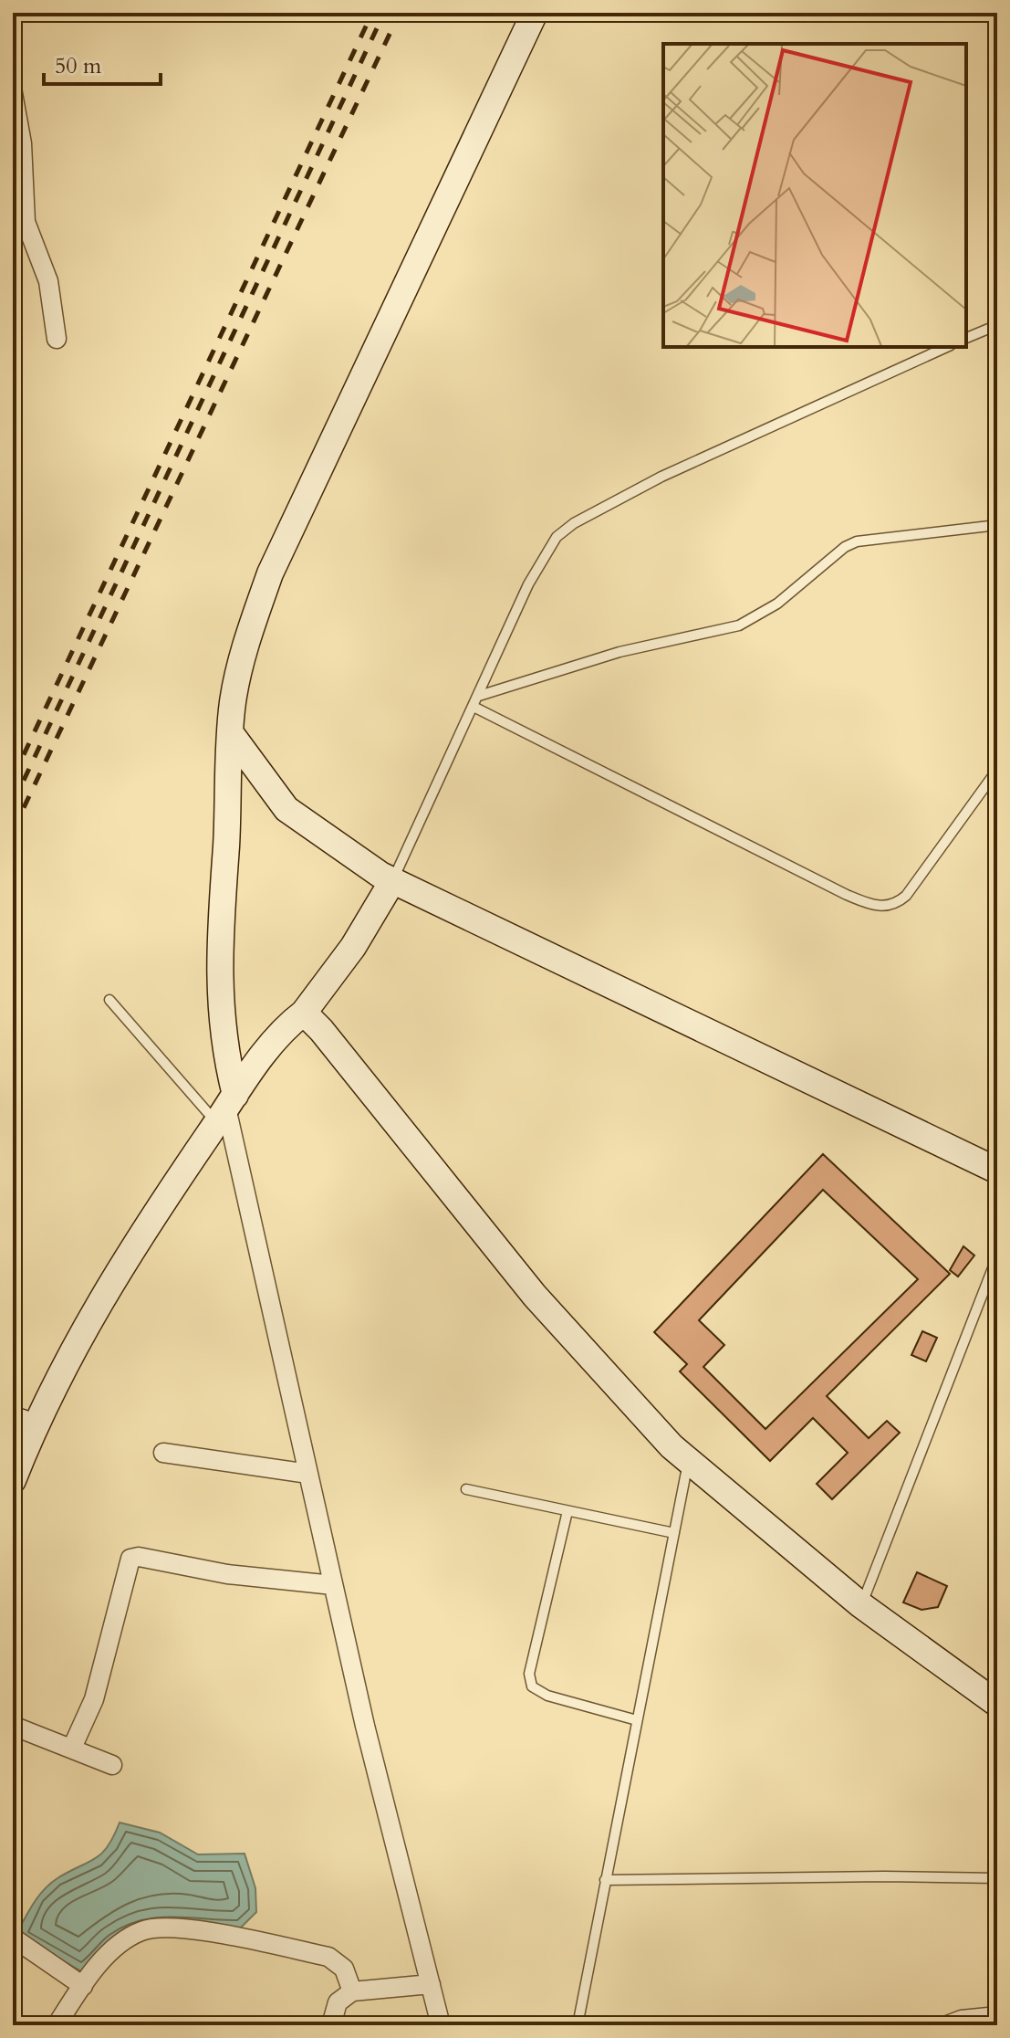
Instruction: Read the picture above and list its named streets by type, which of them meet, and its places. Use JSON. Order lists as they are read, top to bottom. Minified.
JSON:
{"scale_bar":"50 m"}
